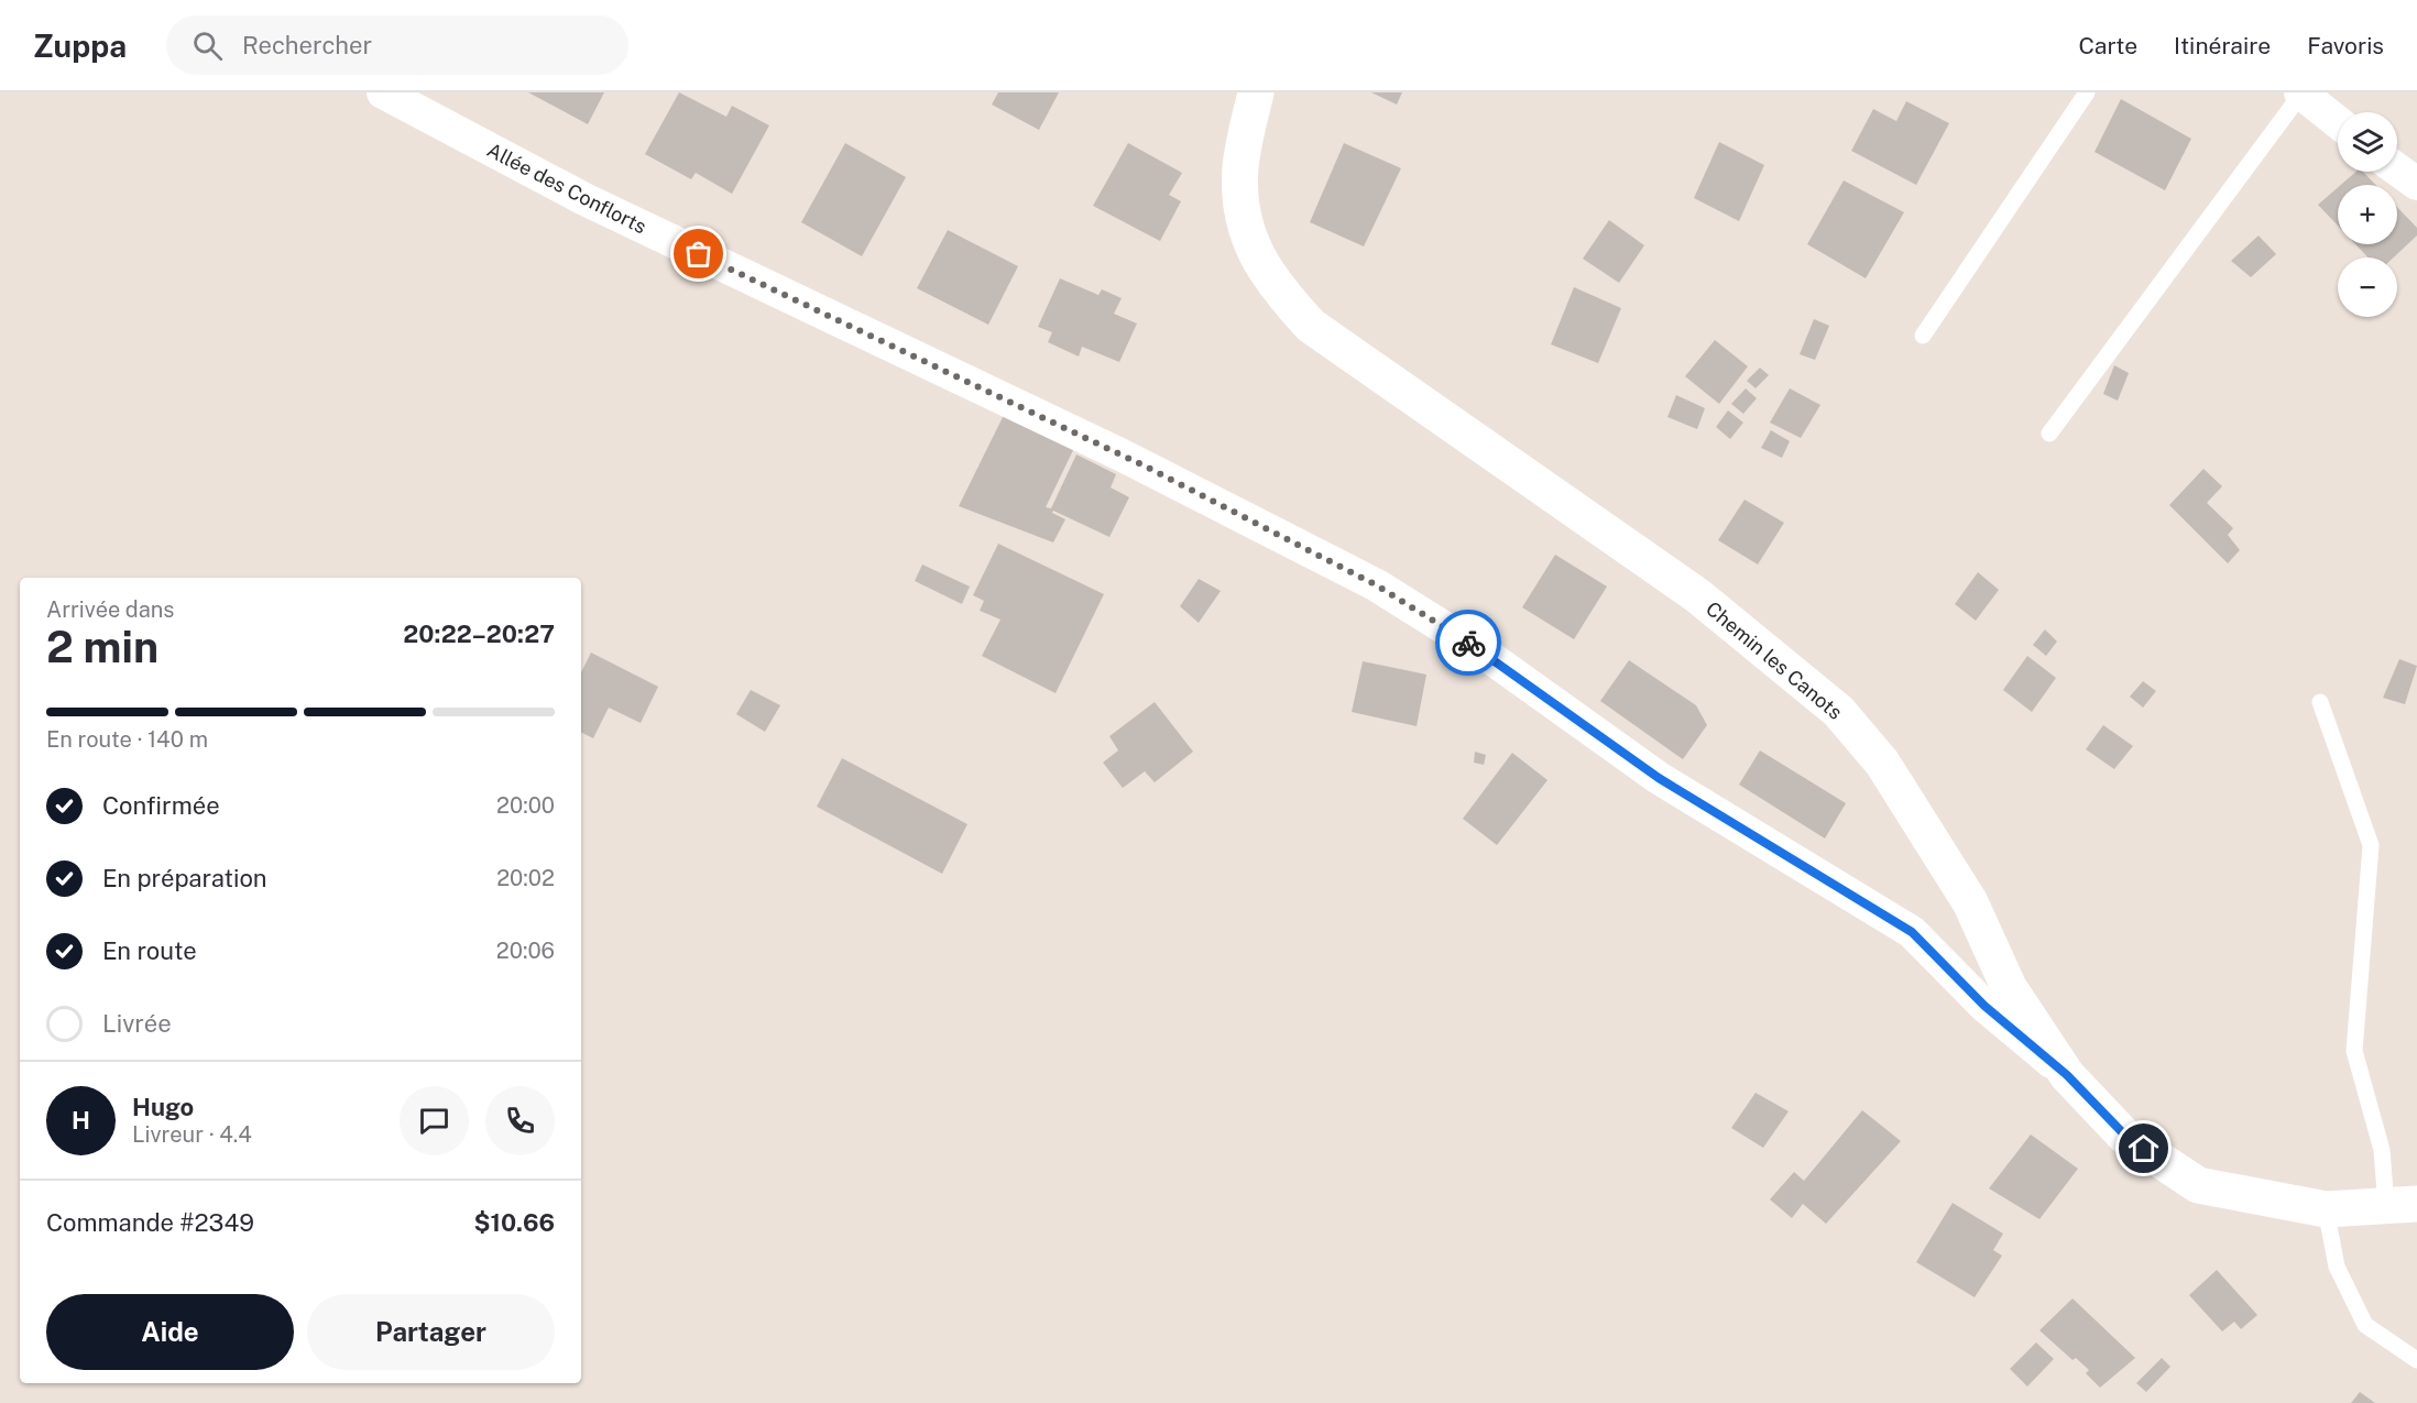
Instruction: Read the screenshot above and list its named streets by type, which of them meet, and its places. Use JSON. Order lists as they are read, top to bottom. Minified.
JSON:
{"streets":{"street":["Allée des Conflorts","Chemin les Canots"]},"crossings":[["Allée des Conflorts","Chemin les Canots"]],"page":{"header":"Zuppa","search":"Rechercher","nav":["Carte","Itinéraire","Favoris"],"map_buttons":["+","−"],"heading":["2 min","Arrivée dans","20:22–20:27"],"panel":["Hugo","Livreur · 4.4","Commande #2349","$10.66"],"bar":"En route · 140 m","list":[["Confirmée","20:00"],["En préparation","20:02"],["En route","20:06"],"Livrée"],"round":"H","buttons":["Aide","Partager"]}}
